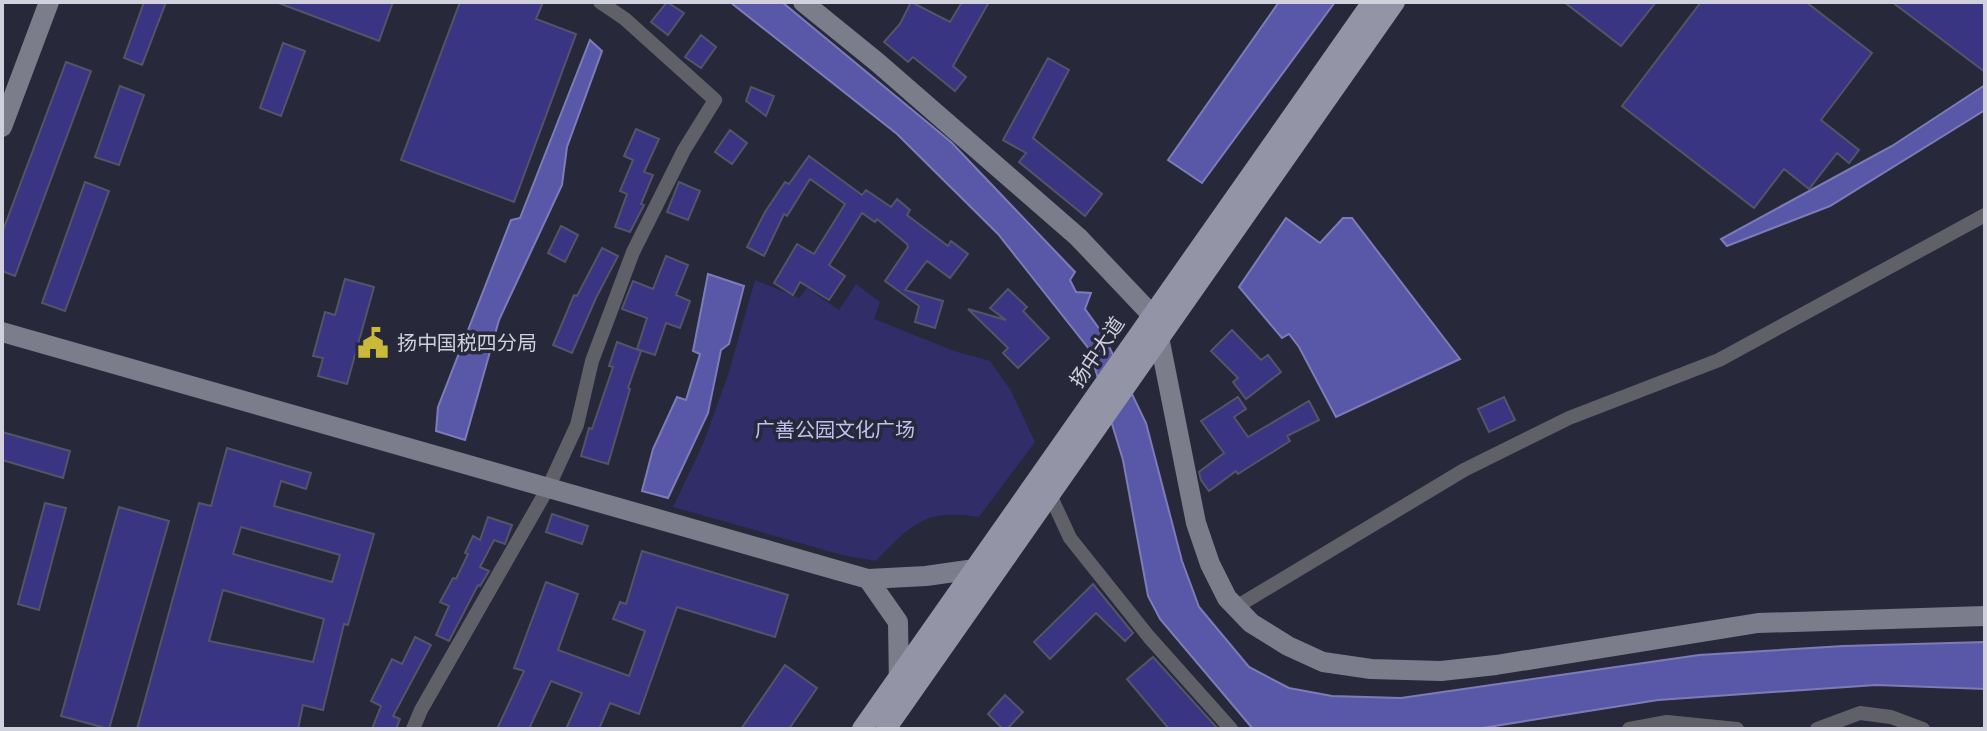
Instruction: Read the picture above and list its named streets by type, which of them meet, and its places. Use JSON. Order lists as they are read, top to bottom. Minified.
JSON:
{"streets":{"main road":["扬中大道"]},"parks":["广善公园文化广场"],"places":{"public building":["扬中国税四分局"]}}
